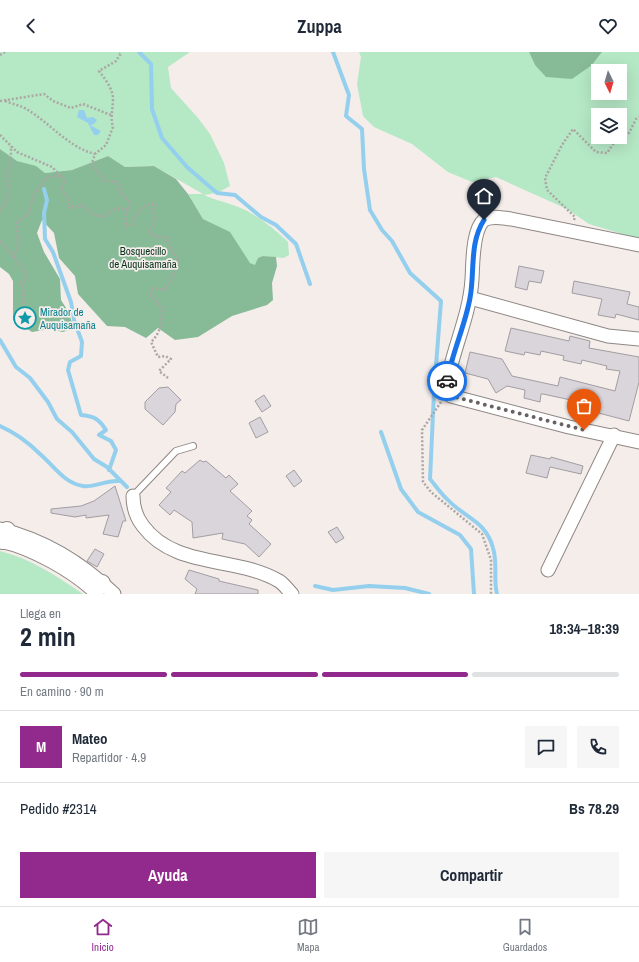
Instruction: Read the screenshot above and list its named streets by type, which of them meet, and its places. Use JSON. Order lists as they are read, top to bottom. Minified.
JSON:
{"parks":["Bosquecillo de Auquisamaña"],"places":{"place":["Mirador de Auquisamaña"]},"north":"bottom","page":{"header":"Zuppa","heading":["2 min","Llega en","18:34–18:39"],"panel":["Mateo","Repartidor · 4.9","Pedido #2314","Bs 78.29"],"bar":"En camino · 90 m","round":"M","buttons":["Ayuda","Compartir"],"tabs":["Inicio","Mapa","Guardados"]}}
